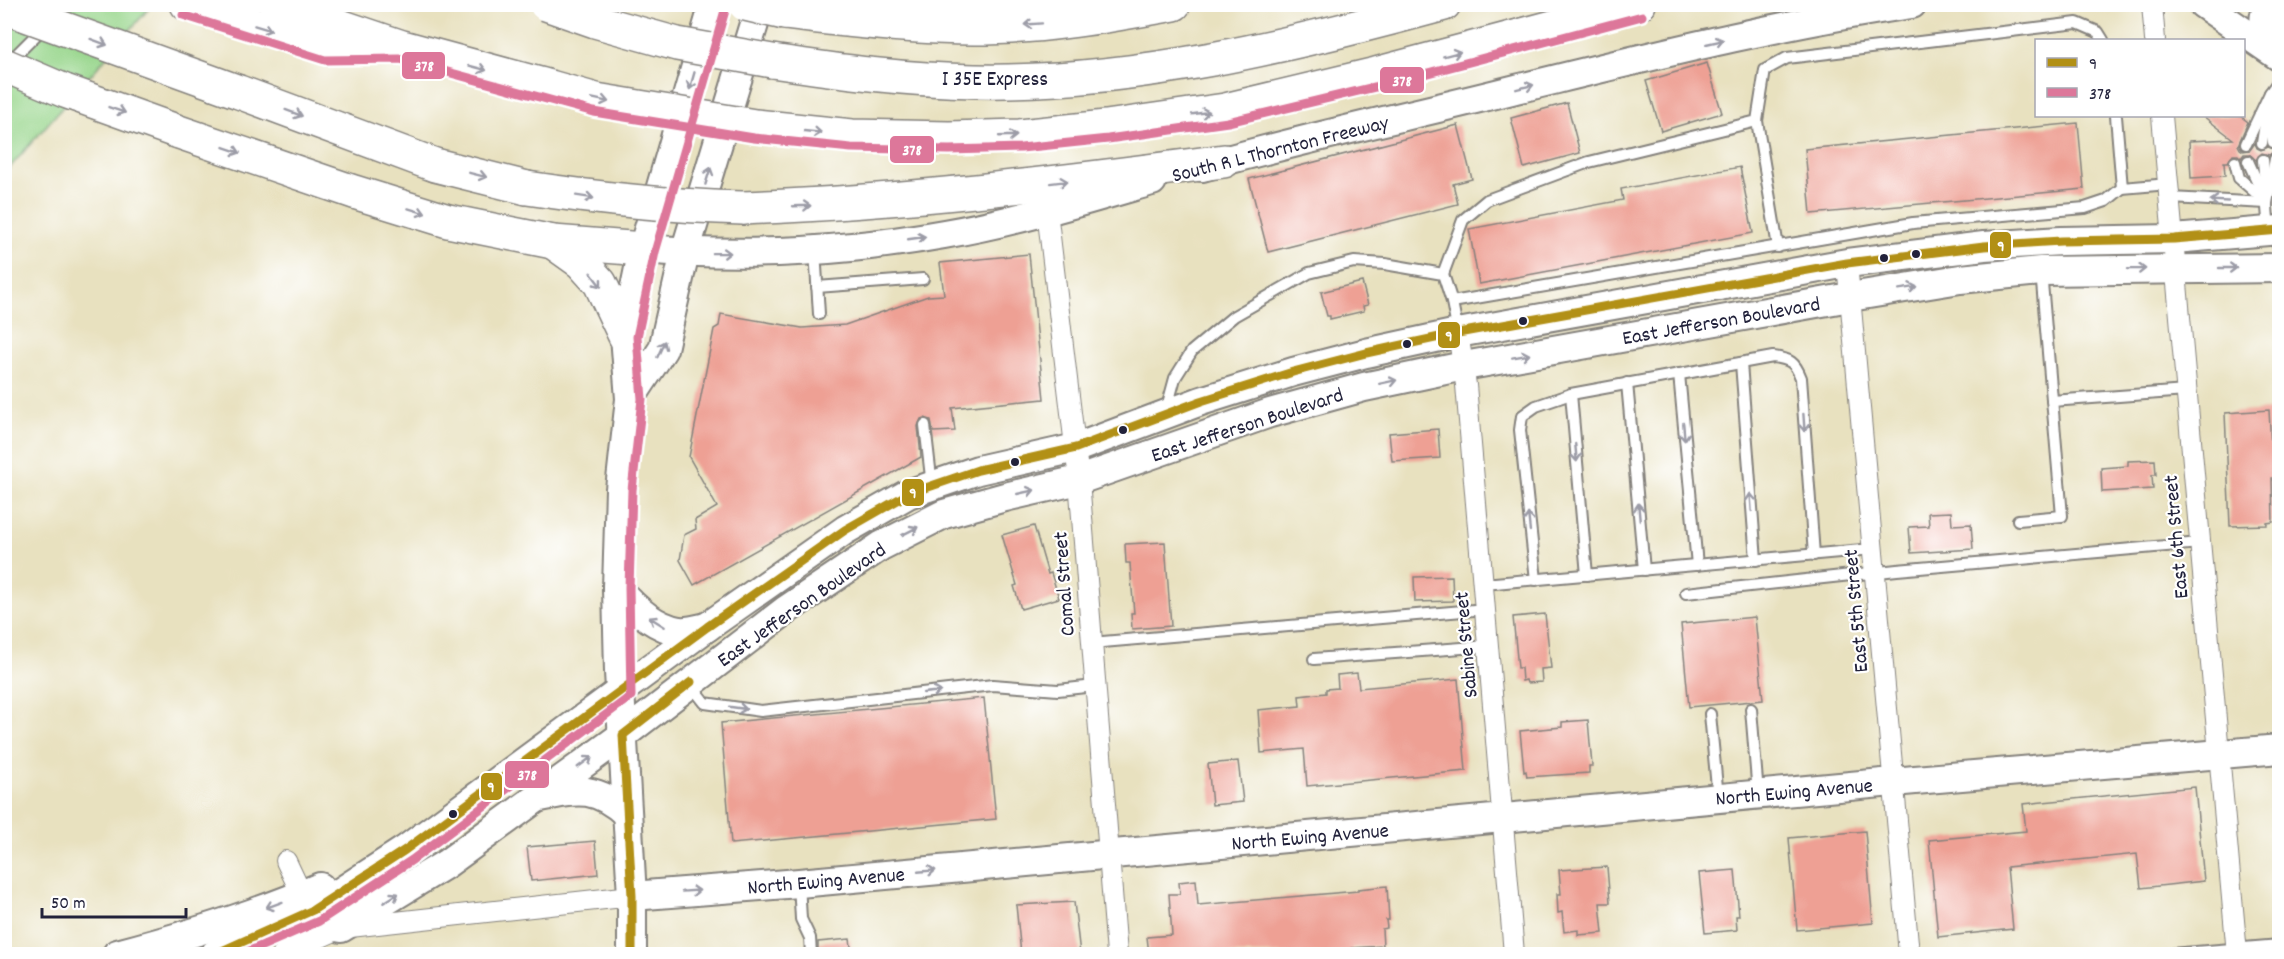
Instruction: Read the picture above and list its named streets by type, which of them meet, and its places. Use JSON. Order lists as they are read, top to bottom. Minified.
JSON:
{"streets":{"highway":["I 35E Express"],"main road":["South R L Thornton Freeway","East Jefferson Boulevard","North Ewing Avenue"],"street":["East 6th Street","Comal Street","East 5th Street","Sabine Street"]},"crossings":[["South R L Thornton Freeway","Comal Street"],["East Jefferson Boulevard","East 6th Street"],["East Jefferson Boulevard","Comal Street"],["East Jefferson Boulevard","East 5th Street"],["East Jefferson Boulevard","Sabine Street"],["East Jefferson Boulevard","North Ewing Avenue"],["East 6th Street","North Ewing Avenue"],["Comal Street","North Ewing Avenue"],["East 5th Street","North Ewing Avenue"],["Sabine Street","North Ewing Avenue"]],"one_way":["South R L Thornton Freeway"],"lines":["transit line 378","transit line 9"],"legend":["9","378"],"scale_bar":"50 m"}
